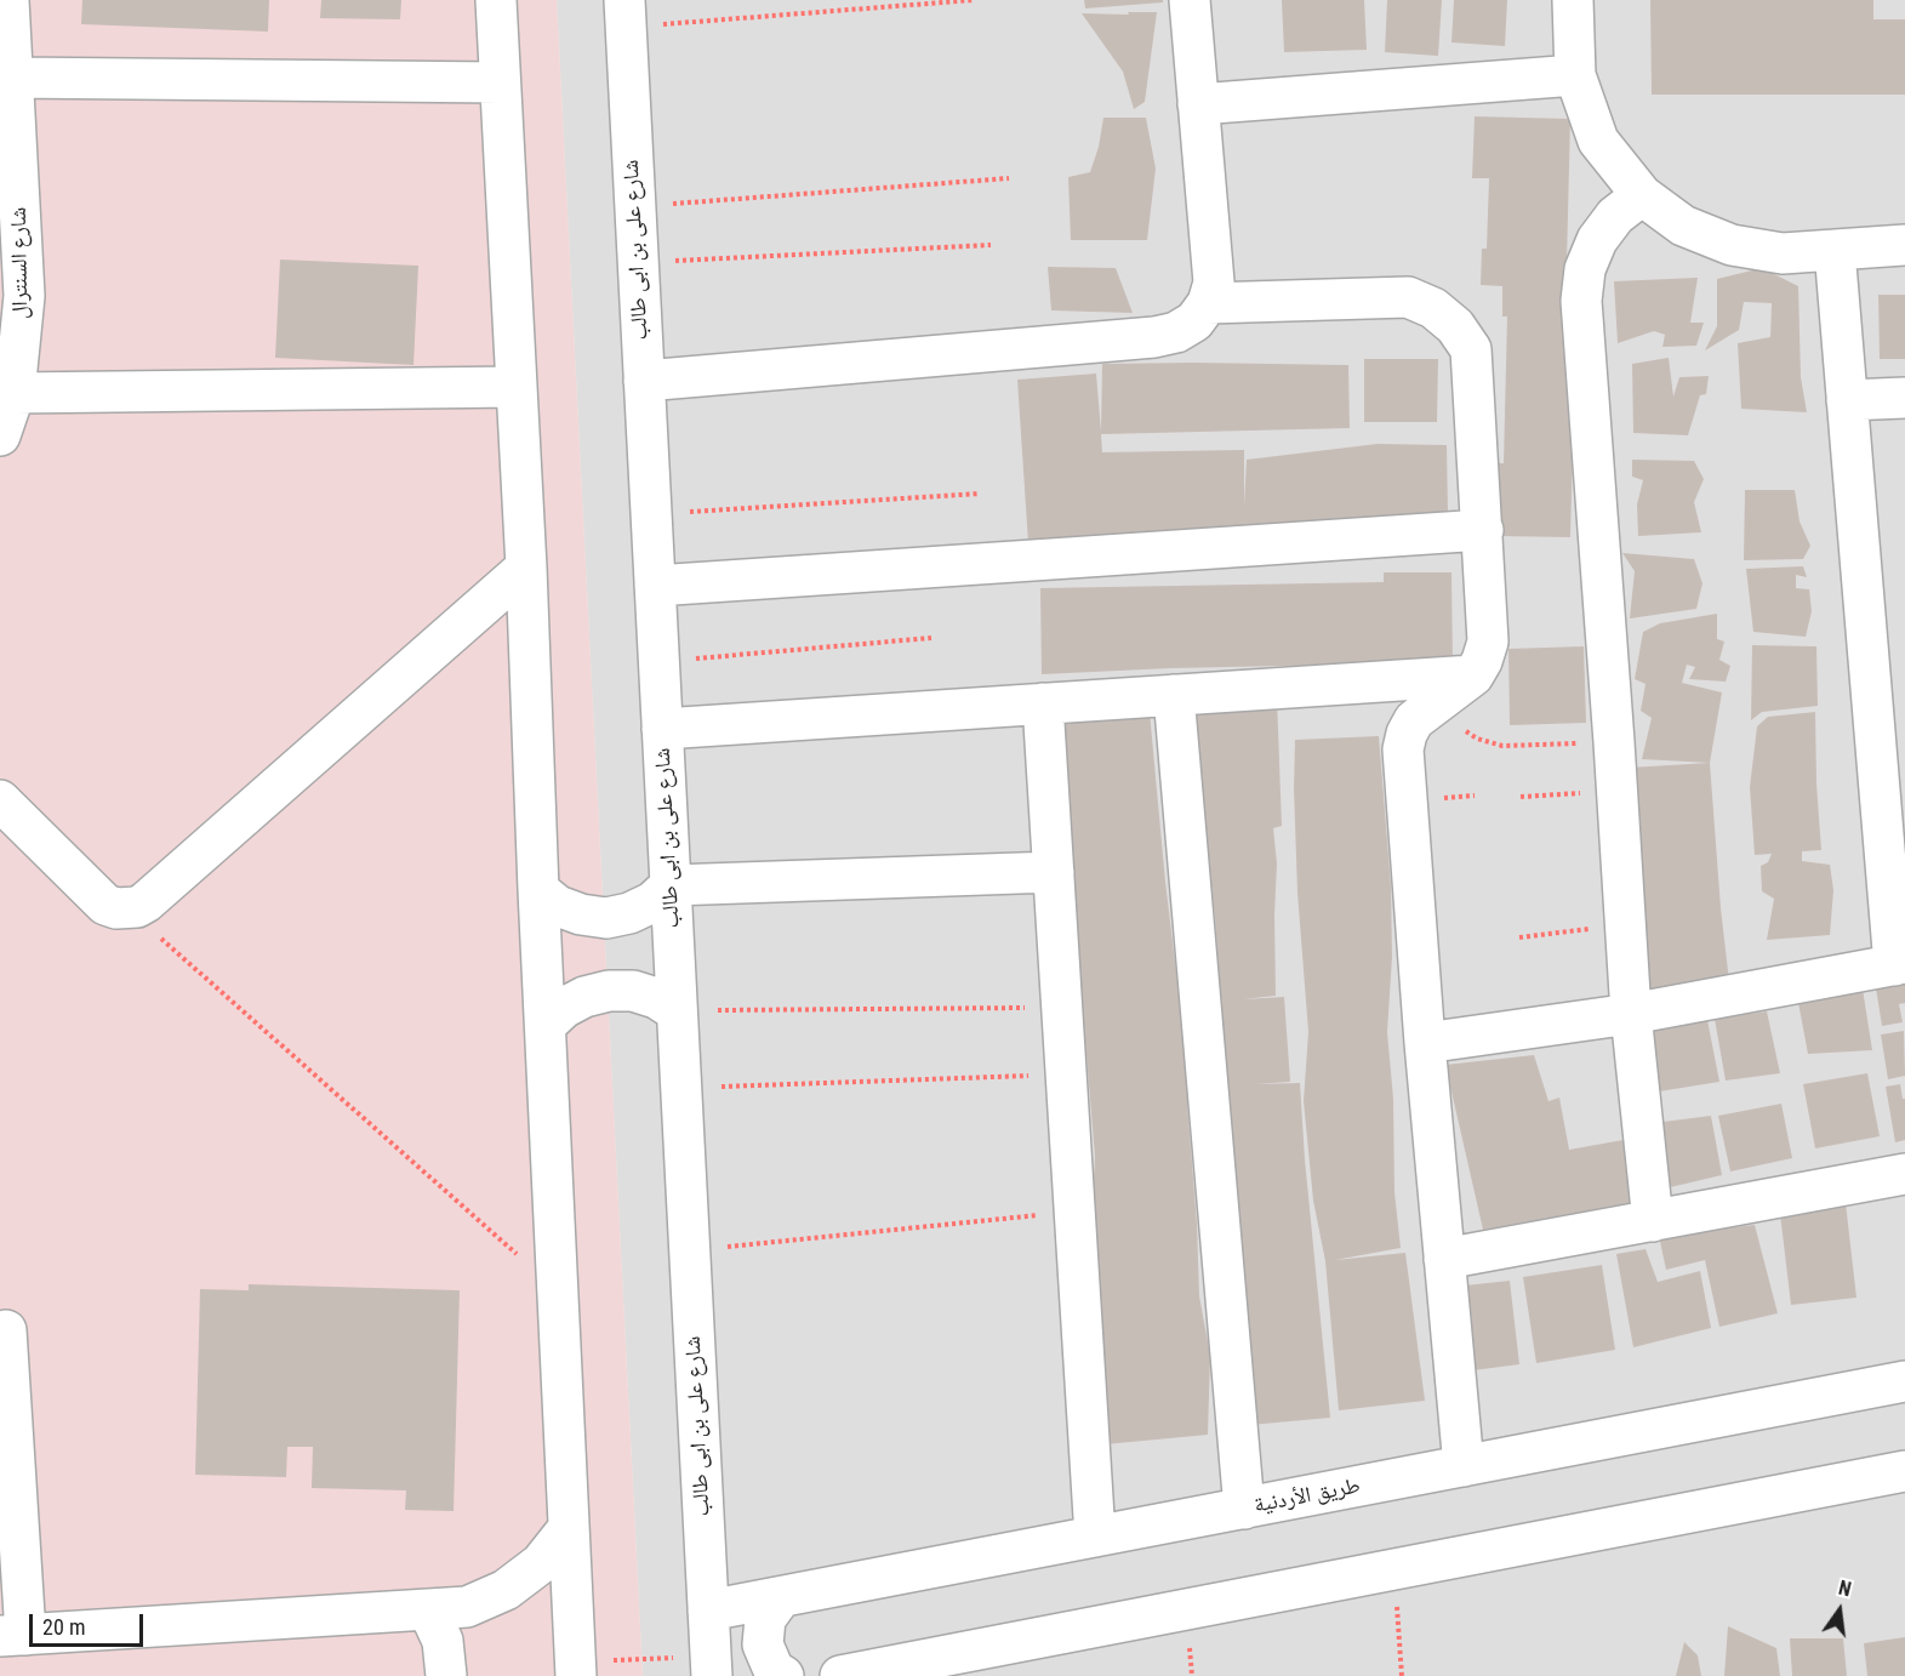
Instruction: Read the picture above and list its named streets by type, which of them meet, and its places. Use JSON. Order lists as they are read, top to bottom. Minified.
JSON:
{"streets":{"street":["شارع على بن ابى طالب","شارع السنترال","طريق الأردنية"]},"crossings":[["شارع على بن ابى طالب","طريق الأردنية"]],"scale_bar":"20 m","north":"top"}
